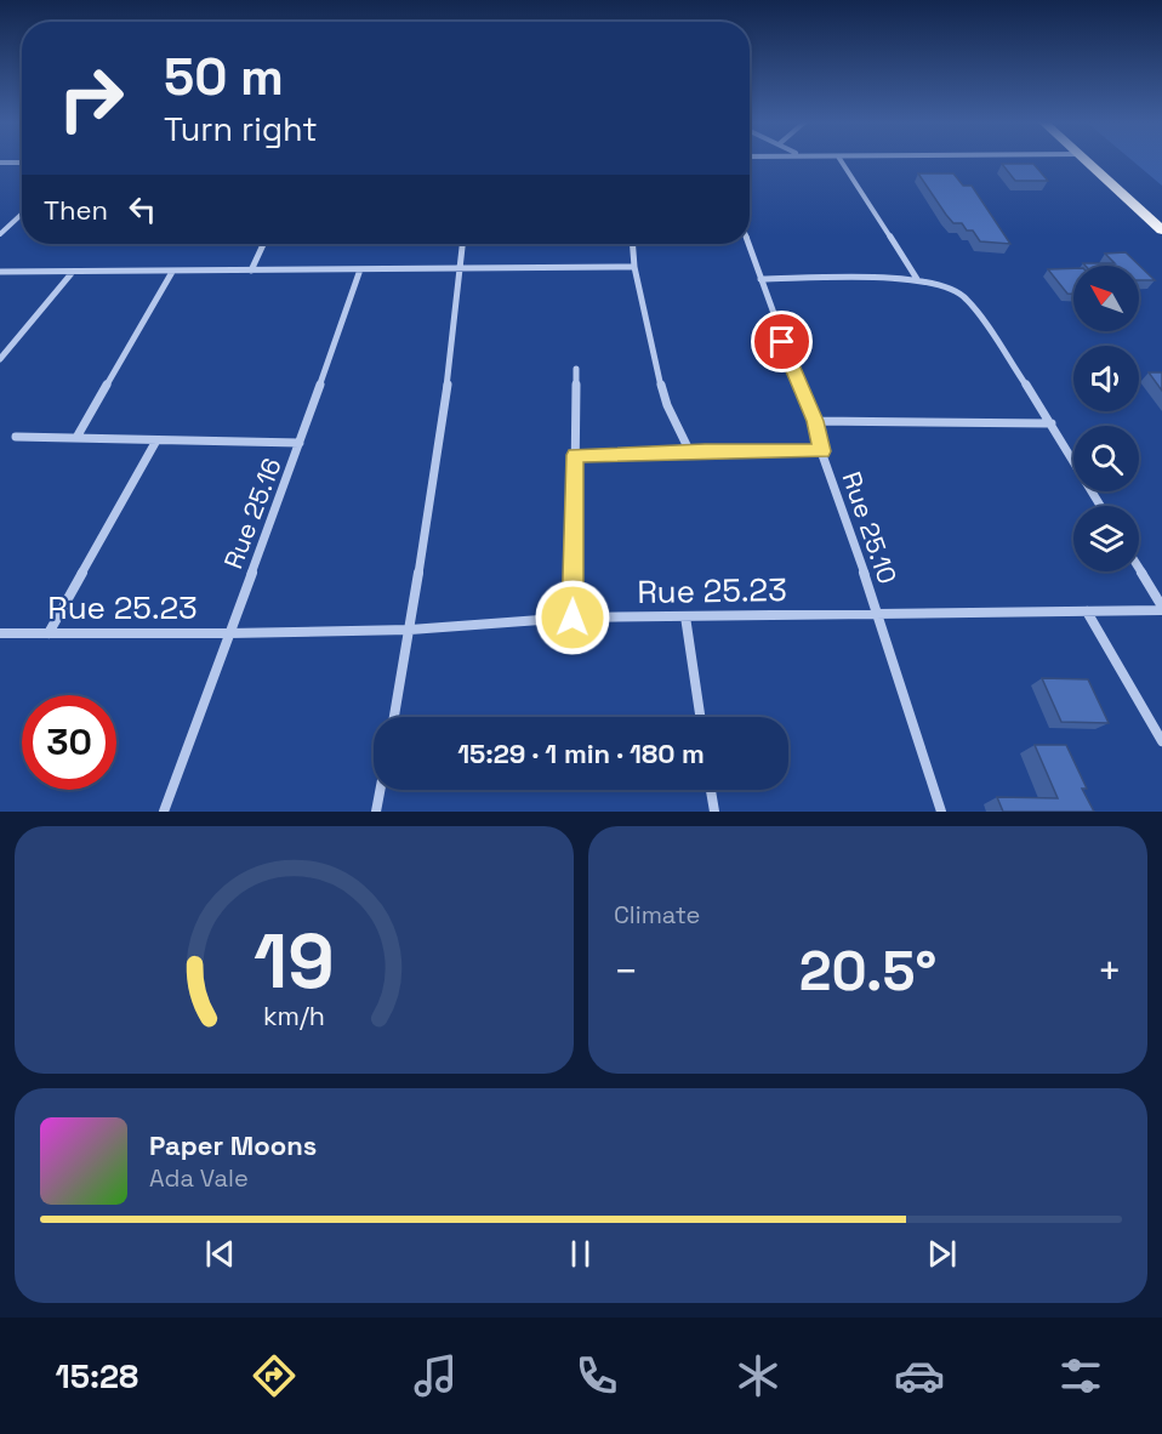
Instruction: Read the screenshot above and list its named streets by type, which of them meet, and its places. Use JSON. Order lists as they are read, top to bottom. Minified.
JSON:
{"streets":{"street":["Rue 25.16","Rue 25.10","Rue 25.23"]},"crossings":[["Rue 25.16","Rue 25.23"],["Rue 25.10","Rue 25.23"]],"north":"top left","page":{"turn":["50 m","Turn right"],"then":"Then","limit":"30","trip":"15:29 · 1 min · 180 m","tile":"Climate","heat":["−","20.5°","+"],"song":["Paper Moons","Ada Vale"],"tabs":"15:28","gauge":["19","km/h"]}}
